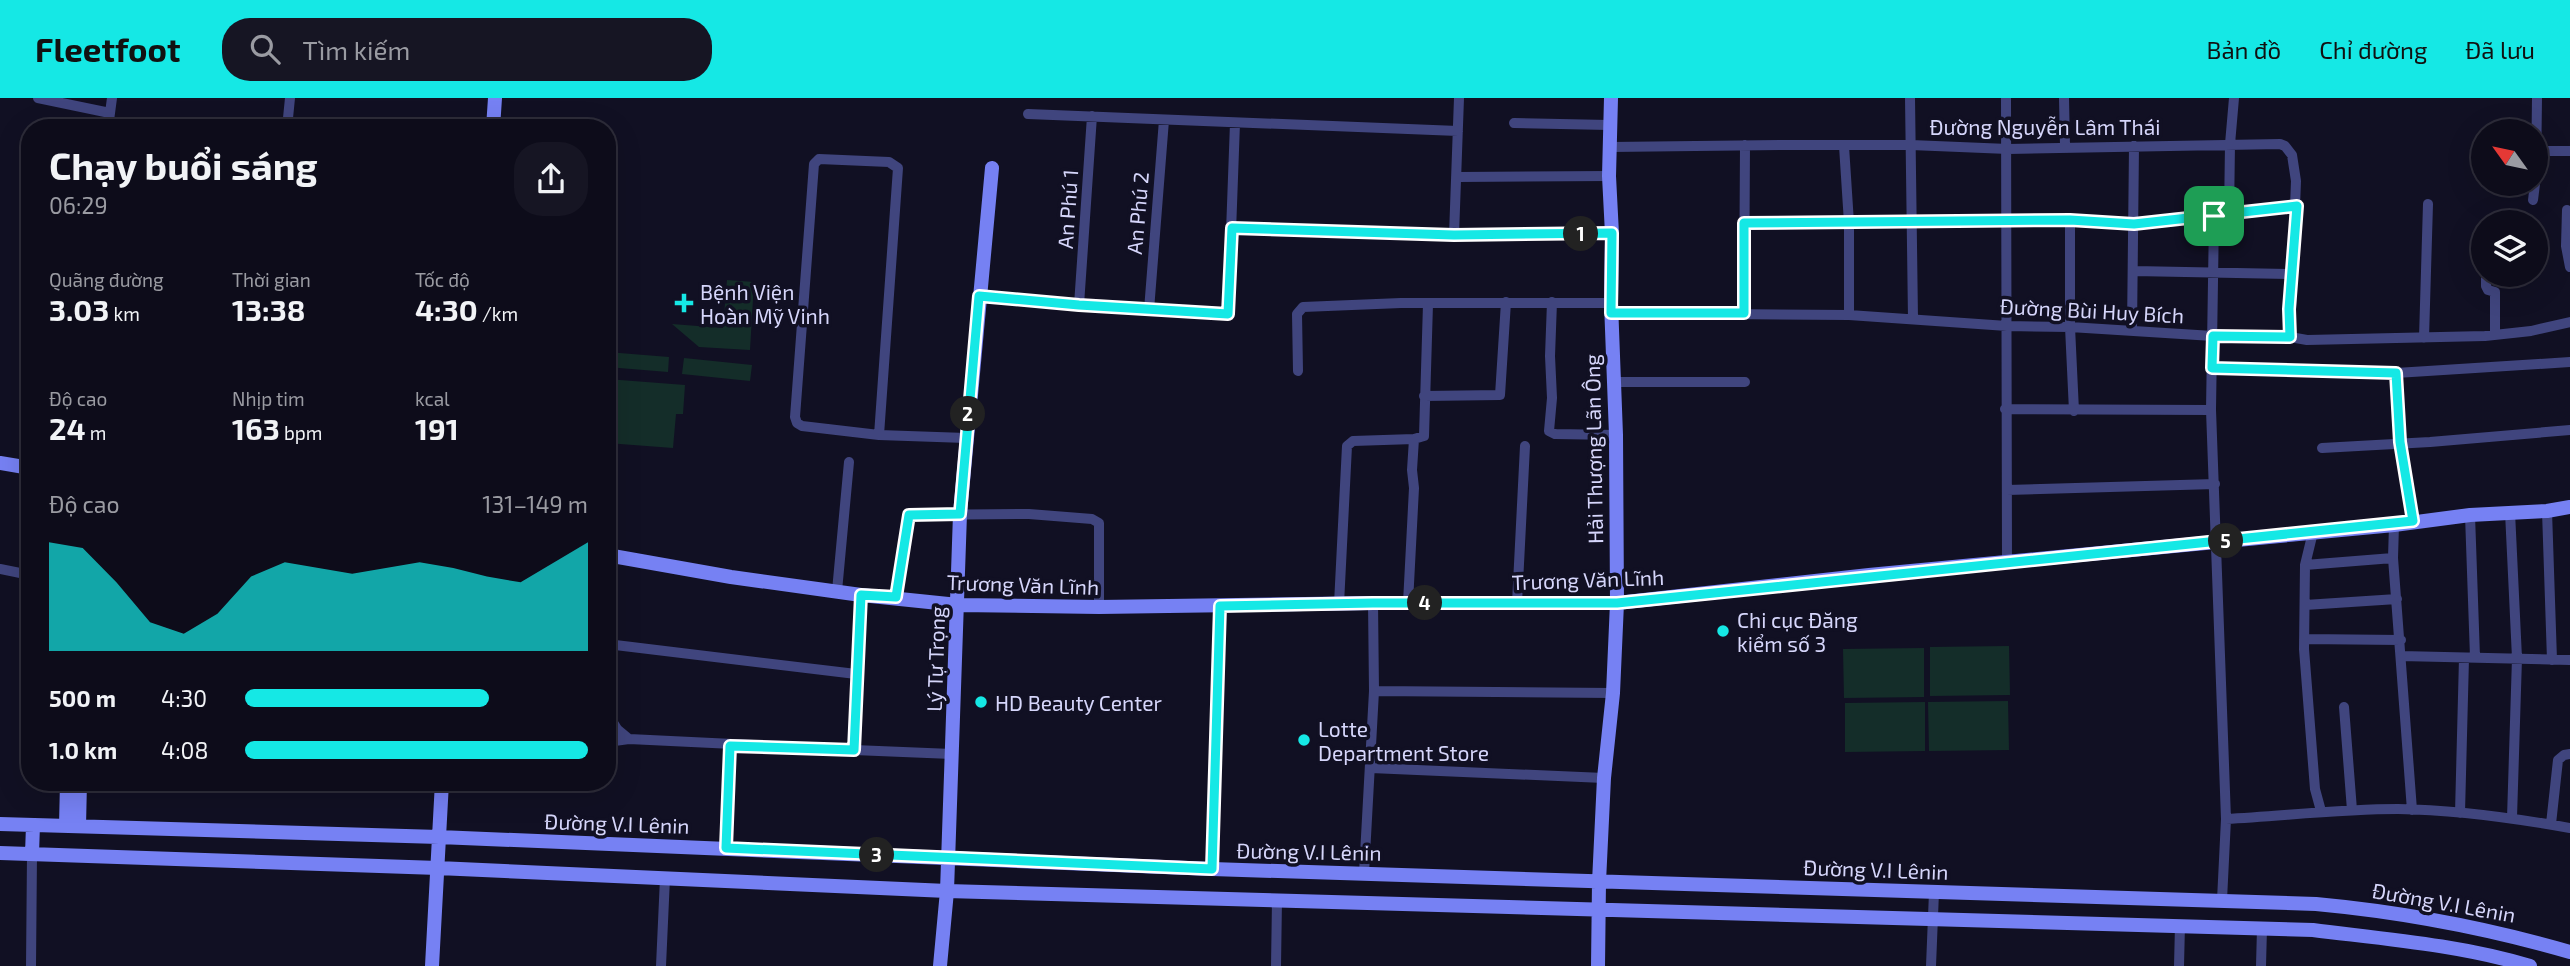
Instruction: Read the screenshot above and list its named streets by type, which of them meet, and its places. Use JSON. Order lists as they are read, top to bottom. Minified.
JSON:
{"streets":{"main road":["Hải Thượng Lãn Ông","Trương Văn Lĩnh","Lý Tự Trọng","Đường V.I Lênin"],"street":["Đường Nguyễn Lâm Thái","An Phú 1","An Phú 2","Đường Bùi Huy Bích"]},"crossings":[["Đường Nguyễn Lâm Thái","Đường Bùi Huy Bích"],["Đường Nguyễn Lâm Thái","Hải Thượng Lãn Ông"],["Đường Bùi Huy Bích","Hải Thượng Lãn Ông"],["Hải Thượng Lãn Ông","Trương Văn Lĩnh"],["Hải Thượng Lãn Ông","Đường V.I Lênin"],["Trương Văn Lĩnh","Lý Tự Trọng"],["Lý Tự Trọng","Đường V.I Lênin"]],"places":{"health":["Bệnh Viện Hoàn Mỹ Vinh"],"other":["Chi cục Đăng kiểm số 3","HD Beauty Center","Lotte Department Store"]},"north":"top left","page":{"header":"Fleetfoot","search":"Tìm kiếm","nav":["Bản đồ","Chỉ đường","Đã lưu"],"heading":["Chạy buổi sáng","06:29"],"pins":["1","2","5","4","3"],"stats":[["Quãng đường","3.03 km"],["Thời gian","13:38"],["Tốc độ","4:30 /km"],["Độ cao","24 m"],["Nhịp tim","163 bpm"],["kcal","191"]],"chart":["Độ cao","131–149 m"],"list":[{"name":"500 m","note":"4:30"},{"name":"1.0 km","note":"4:08"}]}}
